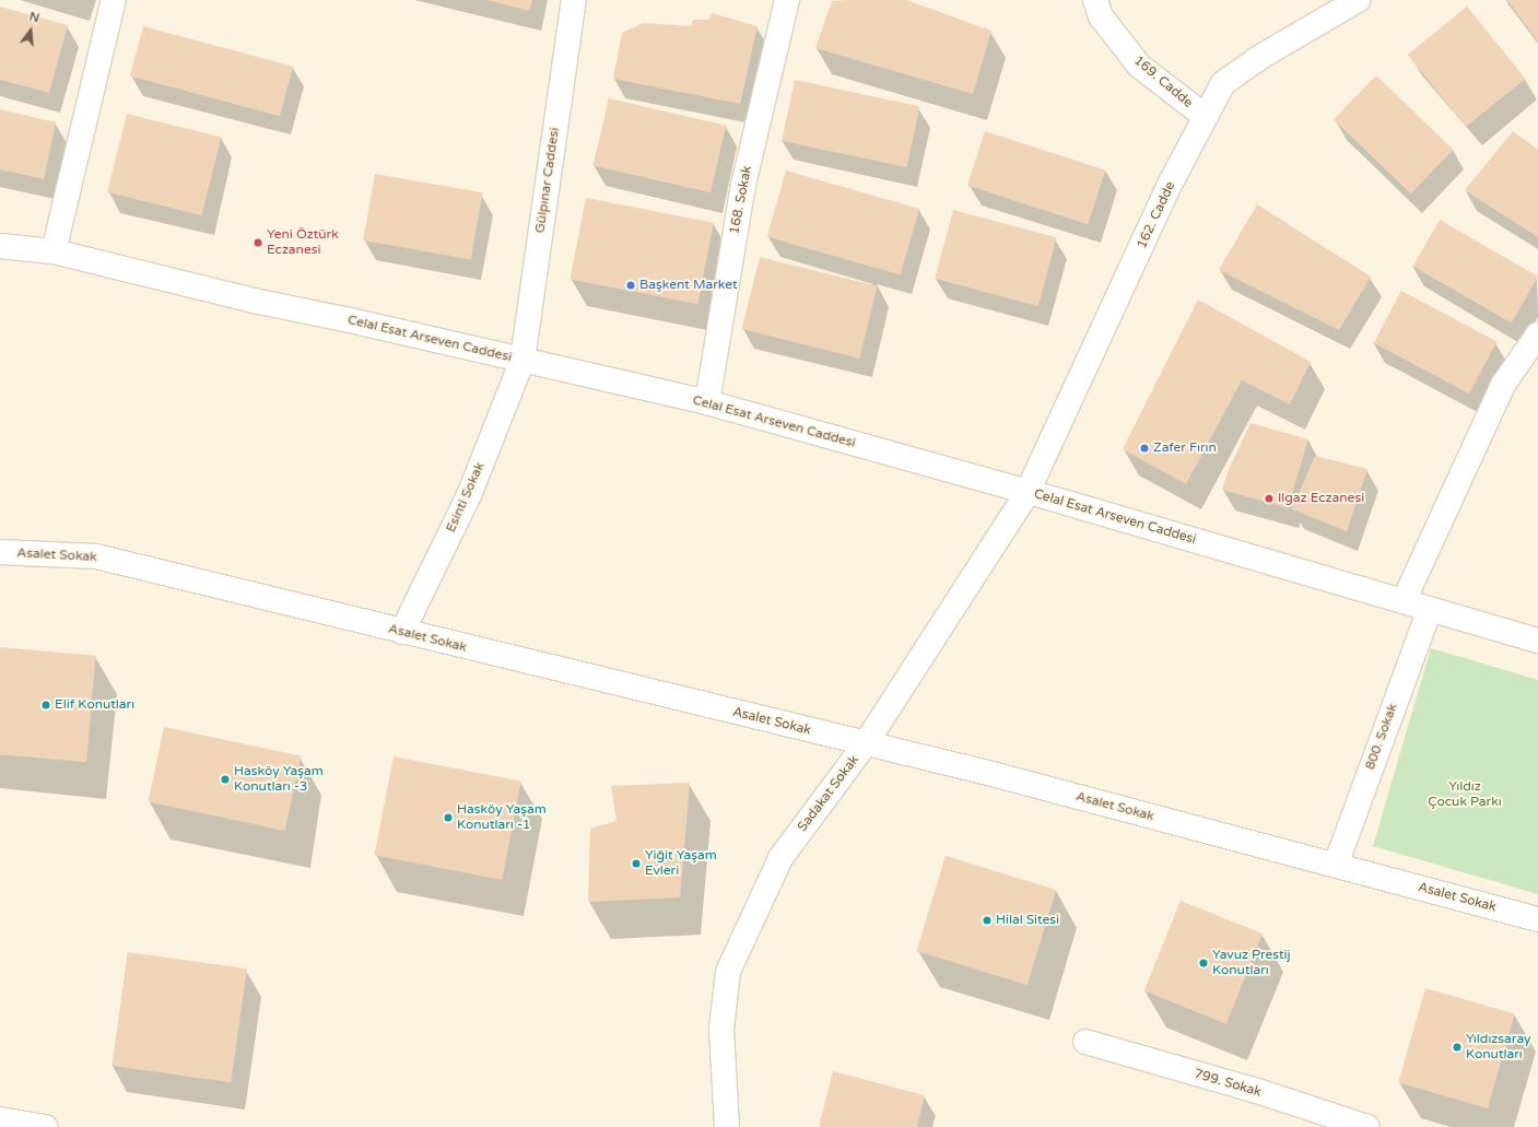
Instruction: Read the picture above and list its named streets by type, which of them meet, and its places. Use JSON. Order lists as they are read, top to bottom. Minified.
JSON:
{"streets":{"street":["169. Cadde","Gülpınar Caddesi","168. Sokak","162. Cadde","Celal Esat Arseven Caddesi","Esinti Sokak","Asalet Sokak","800. Sokak","Sadakat Sokak","799. Sokak"]},"crossings":[["169. Cadde","162. Cadde"],["Gülpınar Caddesi","Celal Esat Arseven Caddesi"],["Gülpınar Caddesi","Esinti Sokak"],["168. Sokak","Celal Esat Arseven Caddesi"],["162. Cadde","Celal Esat Arseven Caddesi"],["162. Cadde","Sadakat Sokak"],["Celal Esat Arseven Caddesi","Esinti Sokak"],["Celal Esat Arseven Caddesi","800. Sokak"],["Celal Esat Arseven Caddesi","Sadakat Sokak"],["Esinti Sokak","Asalet Sokak"],["Asalet Sokak","800. Sokak"],["Asalet Sokak","Sadakat Sokak"]],"parks":["Yıldız Çocuk Parkı"],"places":["Yeni Öztürk Eczanesi","Başkent Market","Zafer Fırın","Ilgaz Eczanesi","Elif Konutları","Hasköy Yaşam Konutları -3","Hasköy Yaşam Konutları -1","Yiğit Yaşam Evleri","Hilal Sitesi","Yavuz Prestij Konutları","Yıldızsaray Konutları"],"north":"top"}
